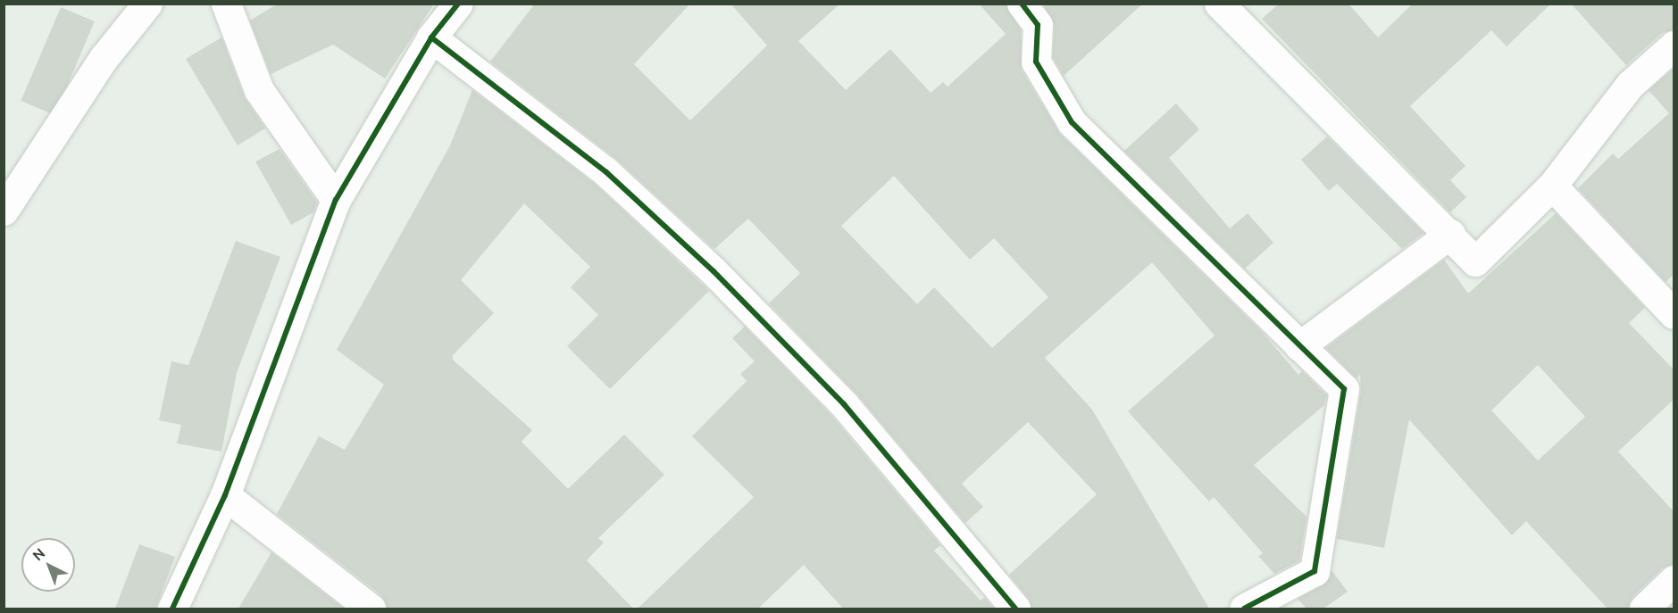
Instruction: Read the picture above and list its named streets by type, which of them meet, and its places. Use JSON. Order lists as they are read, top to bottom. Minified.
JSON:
{"north":"top left"}
